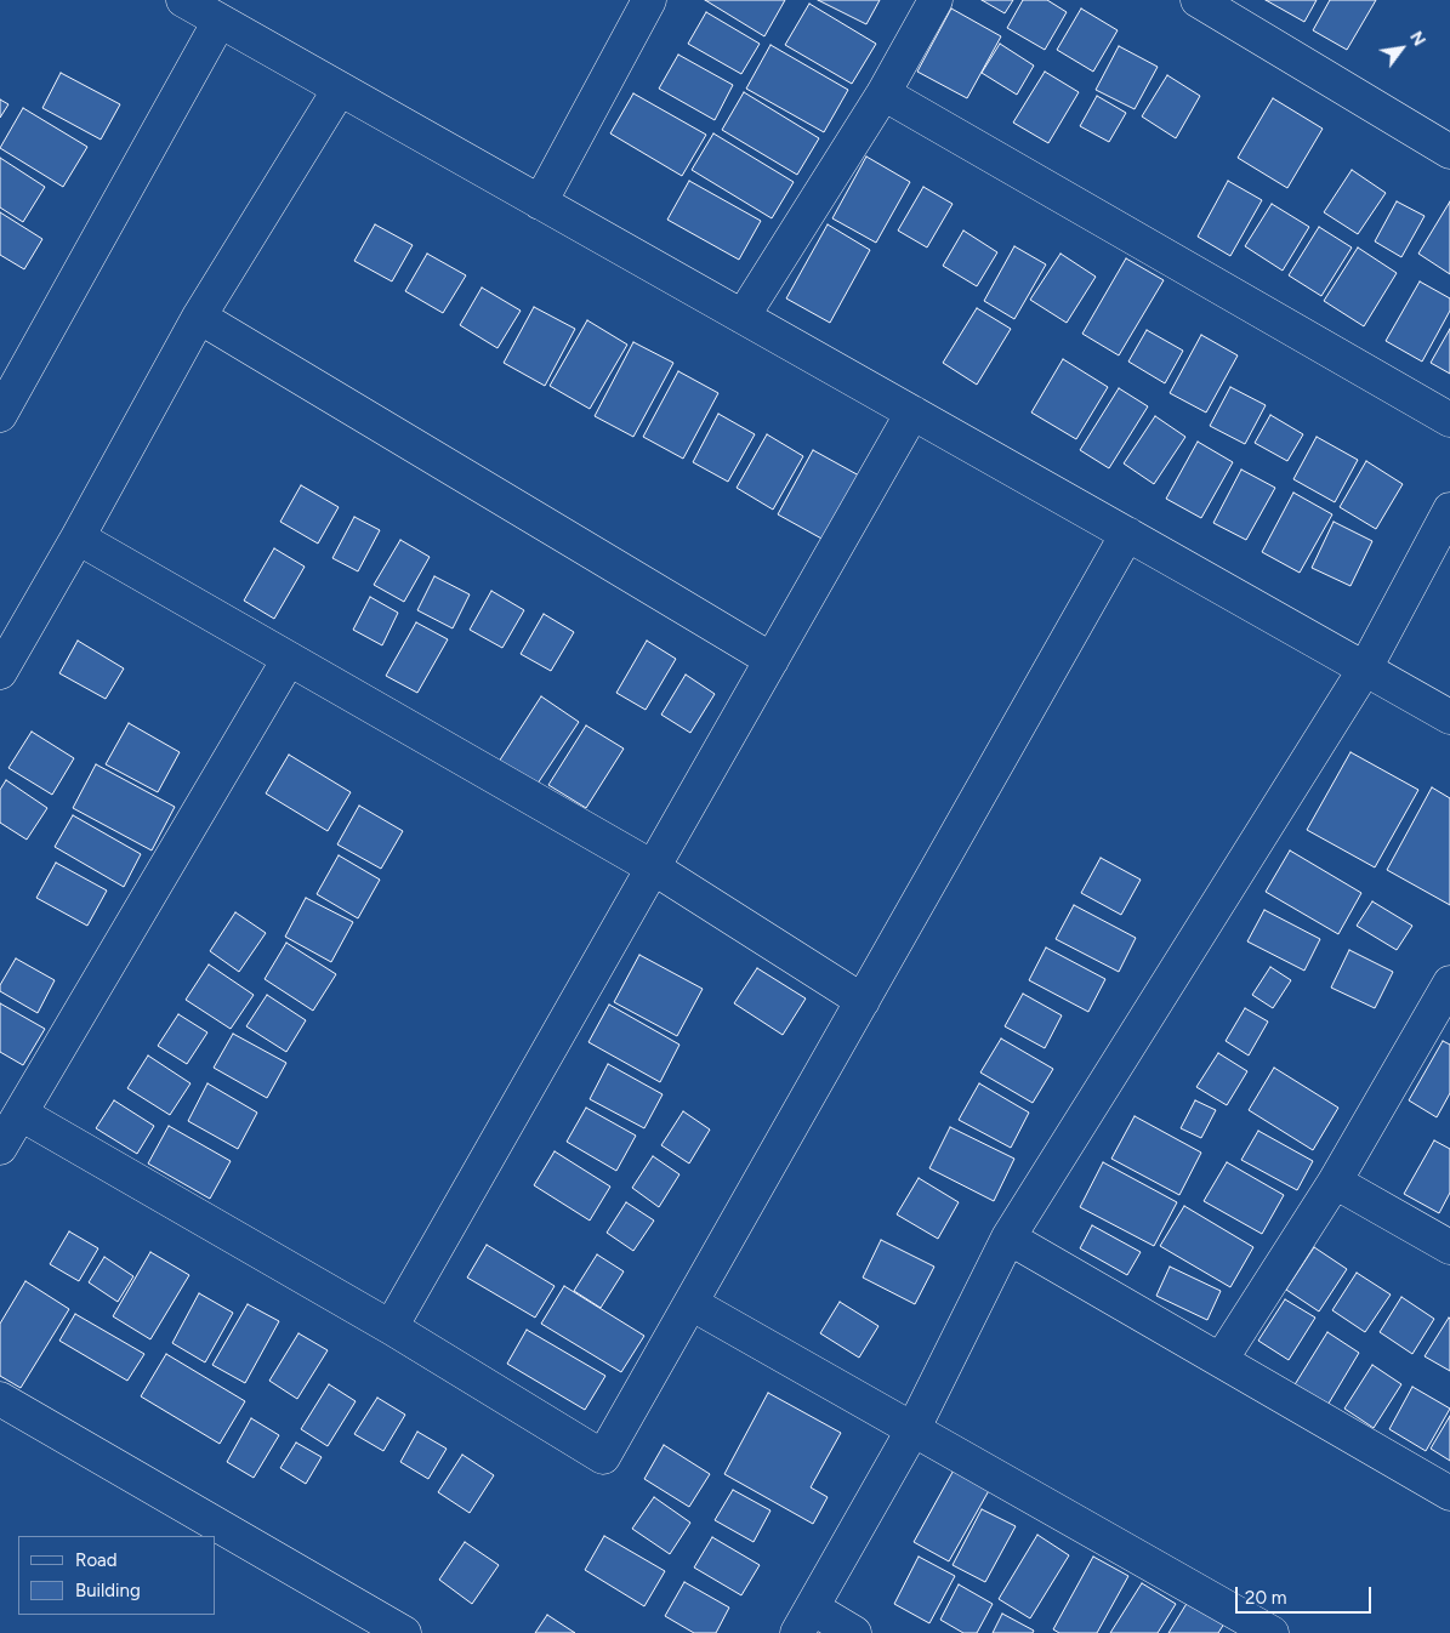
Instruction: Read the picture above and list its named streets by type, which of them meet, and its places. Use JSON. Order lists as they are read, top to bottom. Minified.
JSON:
{"legend":["Road","Building"],"scale_bar":"20 m","north":"top right"}
